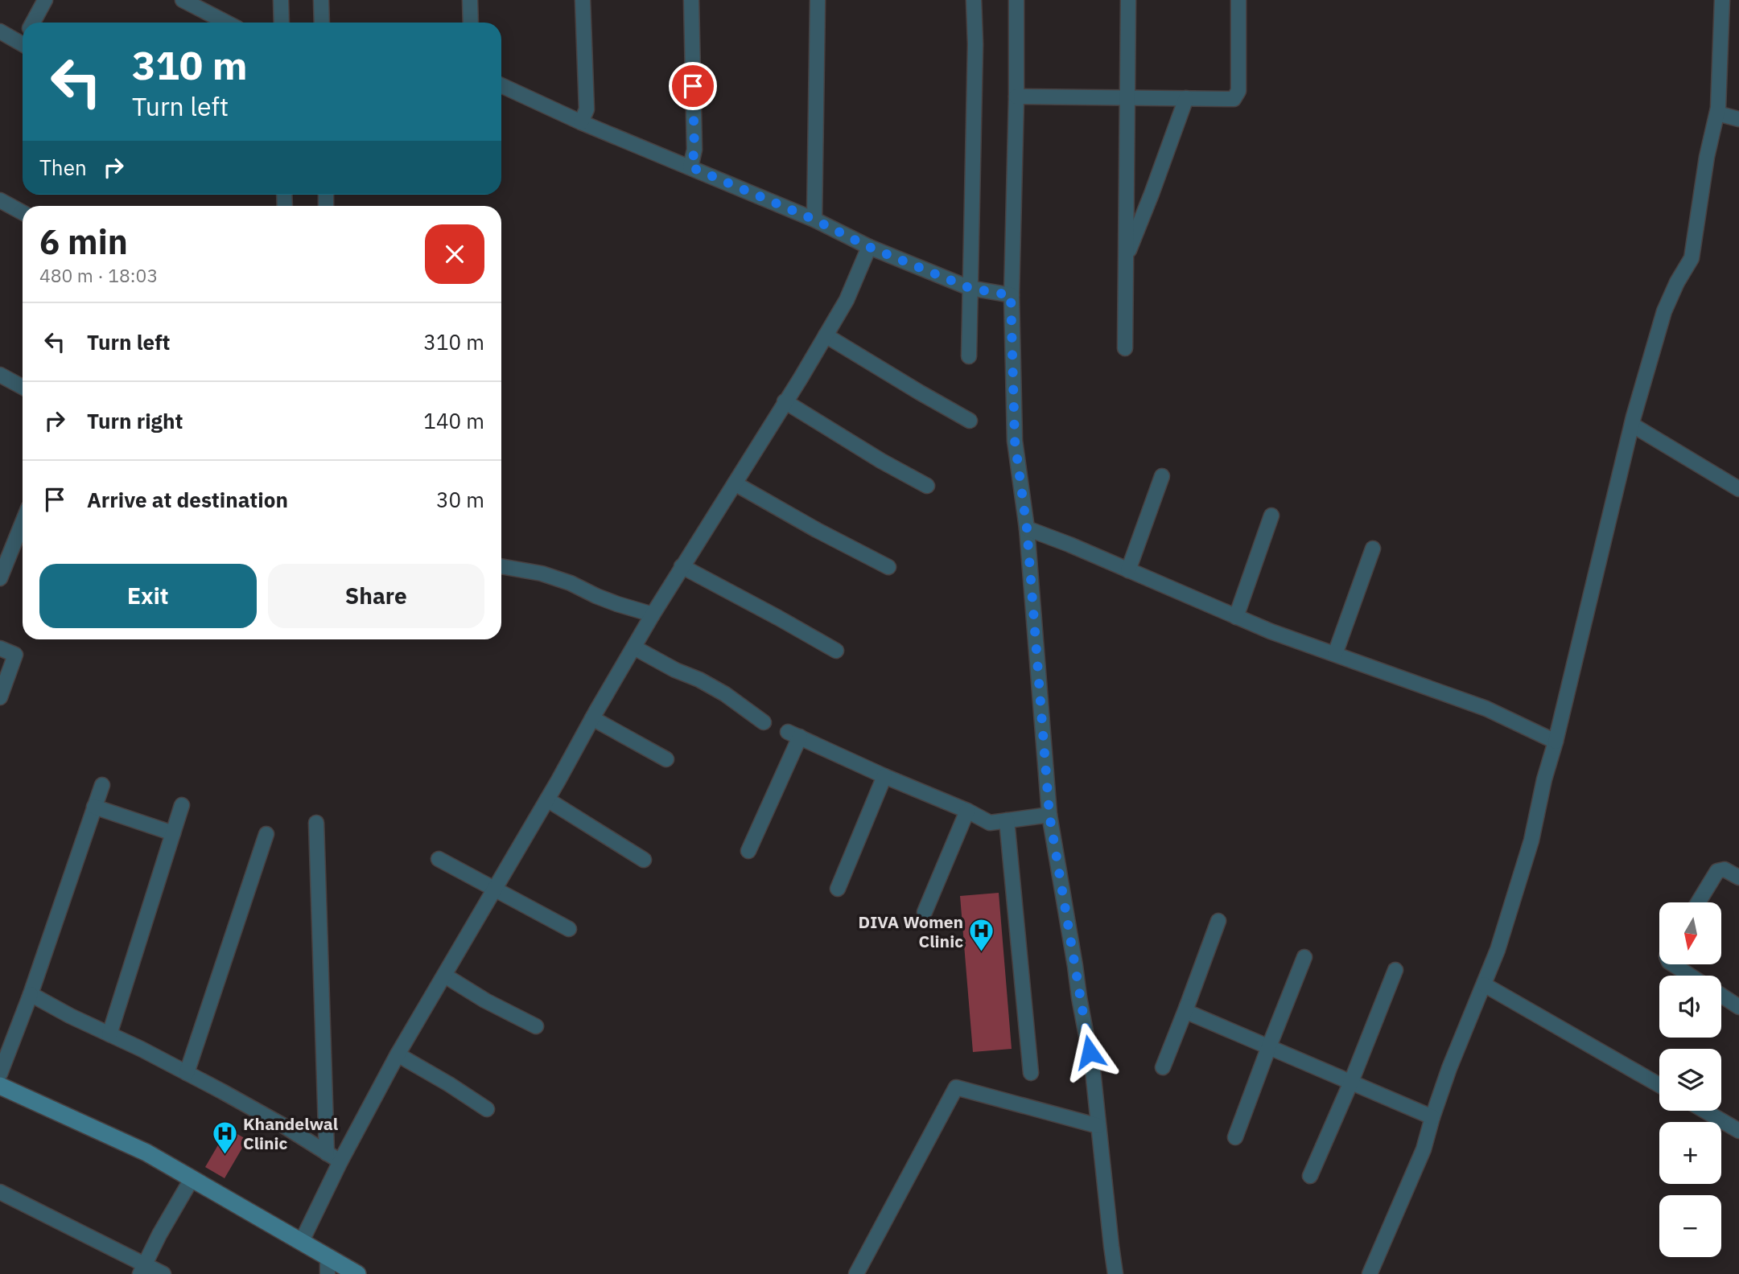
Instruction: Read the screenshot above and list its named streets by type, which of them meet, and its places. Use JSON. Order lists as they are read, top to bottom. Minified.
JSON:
{"places":{"hospital":["DIVA Women Clinic","Khandelwal Clinic"]},"north":"bottom","page":{"turn":["310 m","Turn left"],"then":"Then","heading":["6 min","480 m · 18:03"],"list":[{"name":"Turn left","value":"310 m"},{"name":"Turn right","value":"140 m"},{"name":"Arrive at destination","value":"30 m"}],"buttons":["Exit","Share"],"map_buttons":["+","−"]}}
